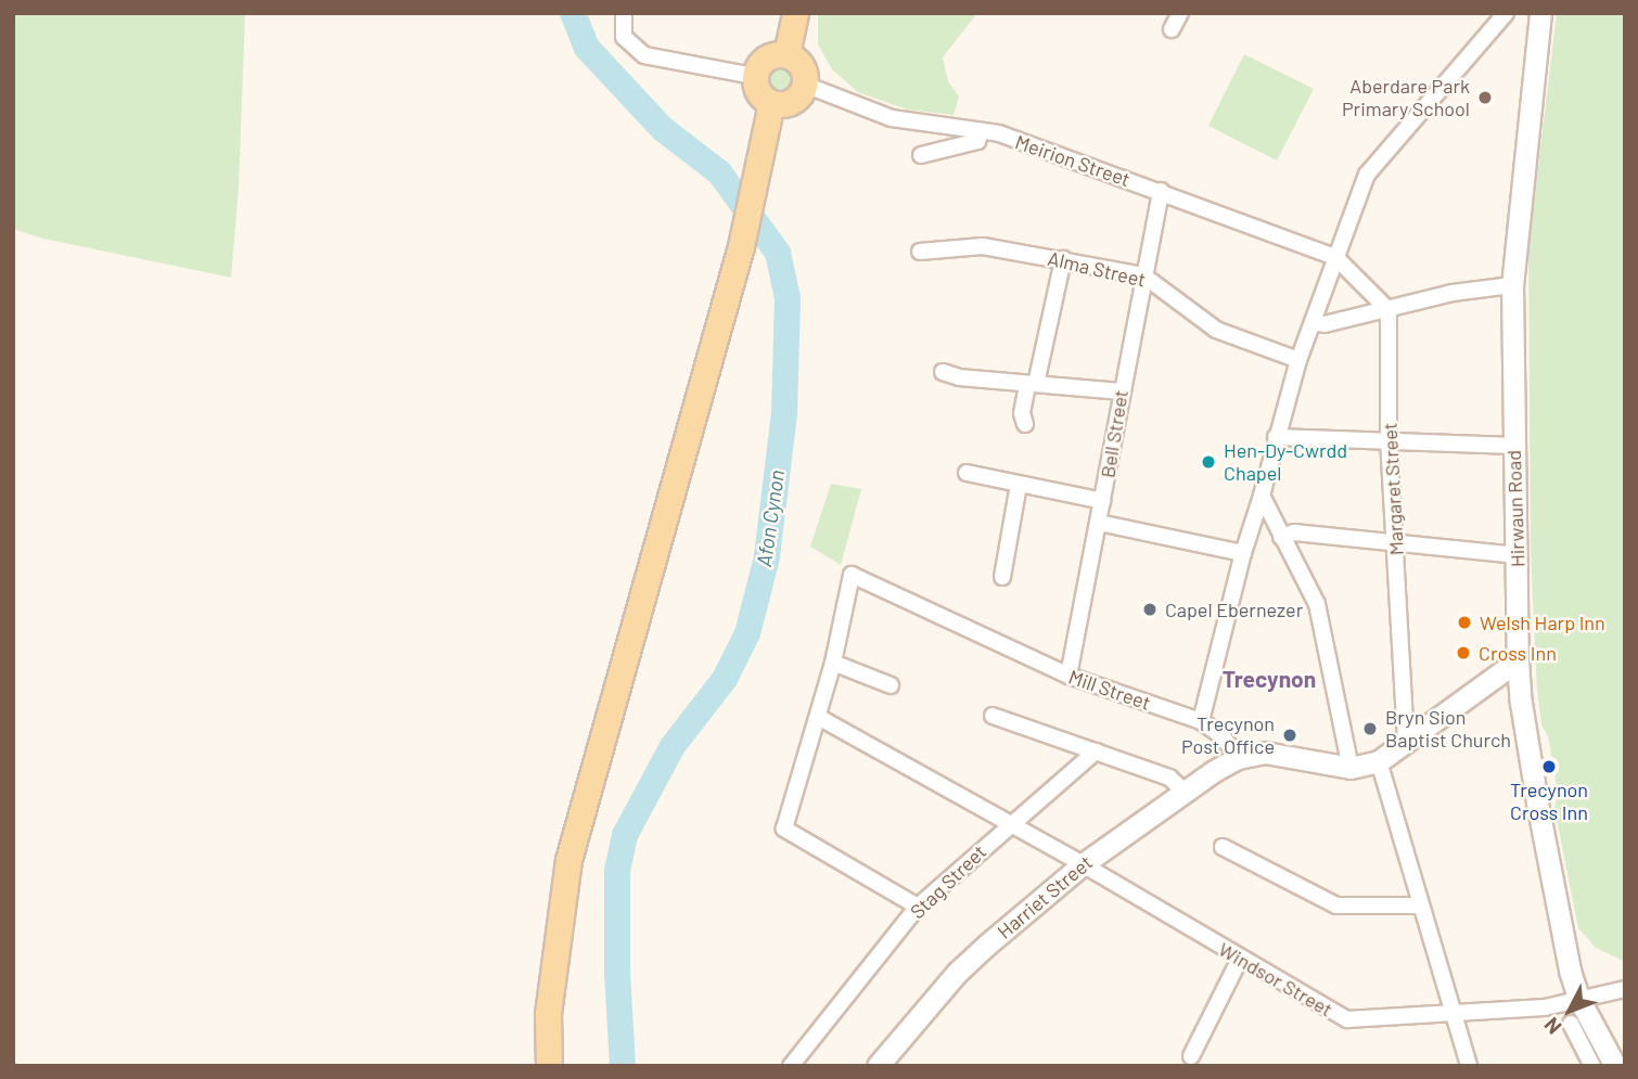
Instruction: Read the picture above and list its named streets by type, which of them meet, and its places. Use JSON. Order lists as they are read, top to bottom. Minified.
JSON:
{"streets":{"main road":["Hirwaun Road","Harriet Street"],"street":["Meirion Street","Alma Street","Bell Street","Margaret Street","Mill Street","Stag Street","Windsor Street"]},"crossings":[["Meirion Street","Bell Street"],["Alma Street","Bell Street"],["Bell Street","Mill Street"],["Hirwaun Road","Windsor Street"],["Mill Street","Harriet Street"],["Stag Street","Windsor Street"],["Harriet Street","Windsor Street"]],"districts":["Trecynon"],"water":["Afon Cynon"],"places":["Aberdare Park Primary School","Hen-Dy-Cwrdd Chapel","Capel Ebernezer","Welsh Harp Inn","Cross Inn","Bryn Sion Baptist Church","Trecynon Post Office","Trecynon Cross Inn"],"north":"bottom left"}
